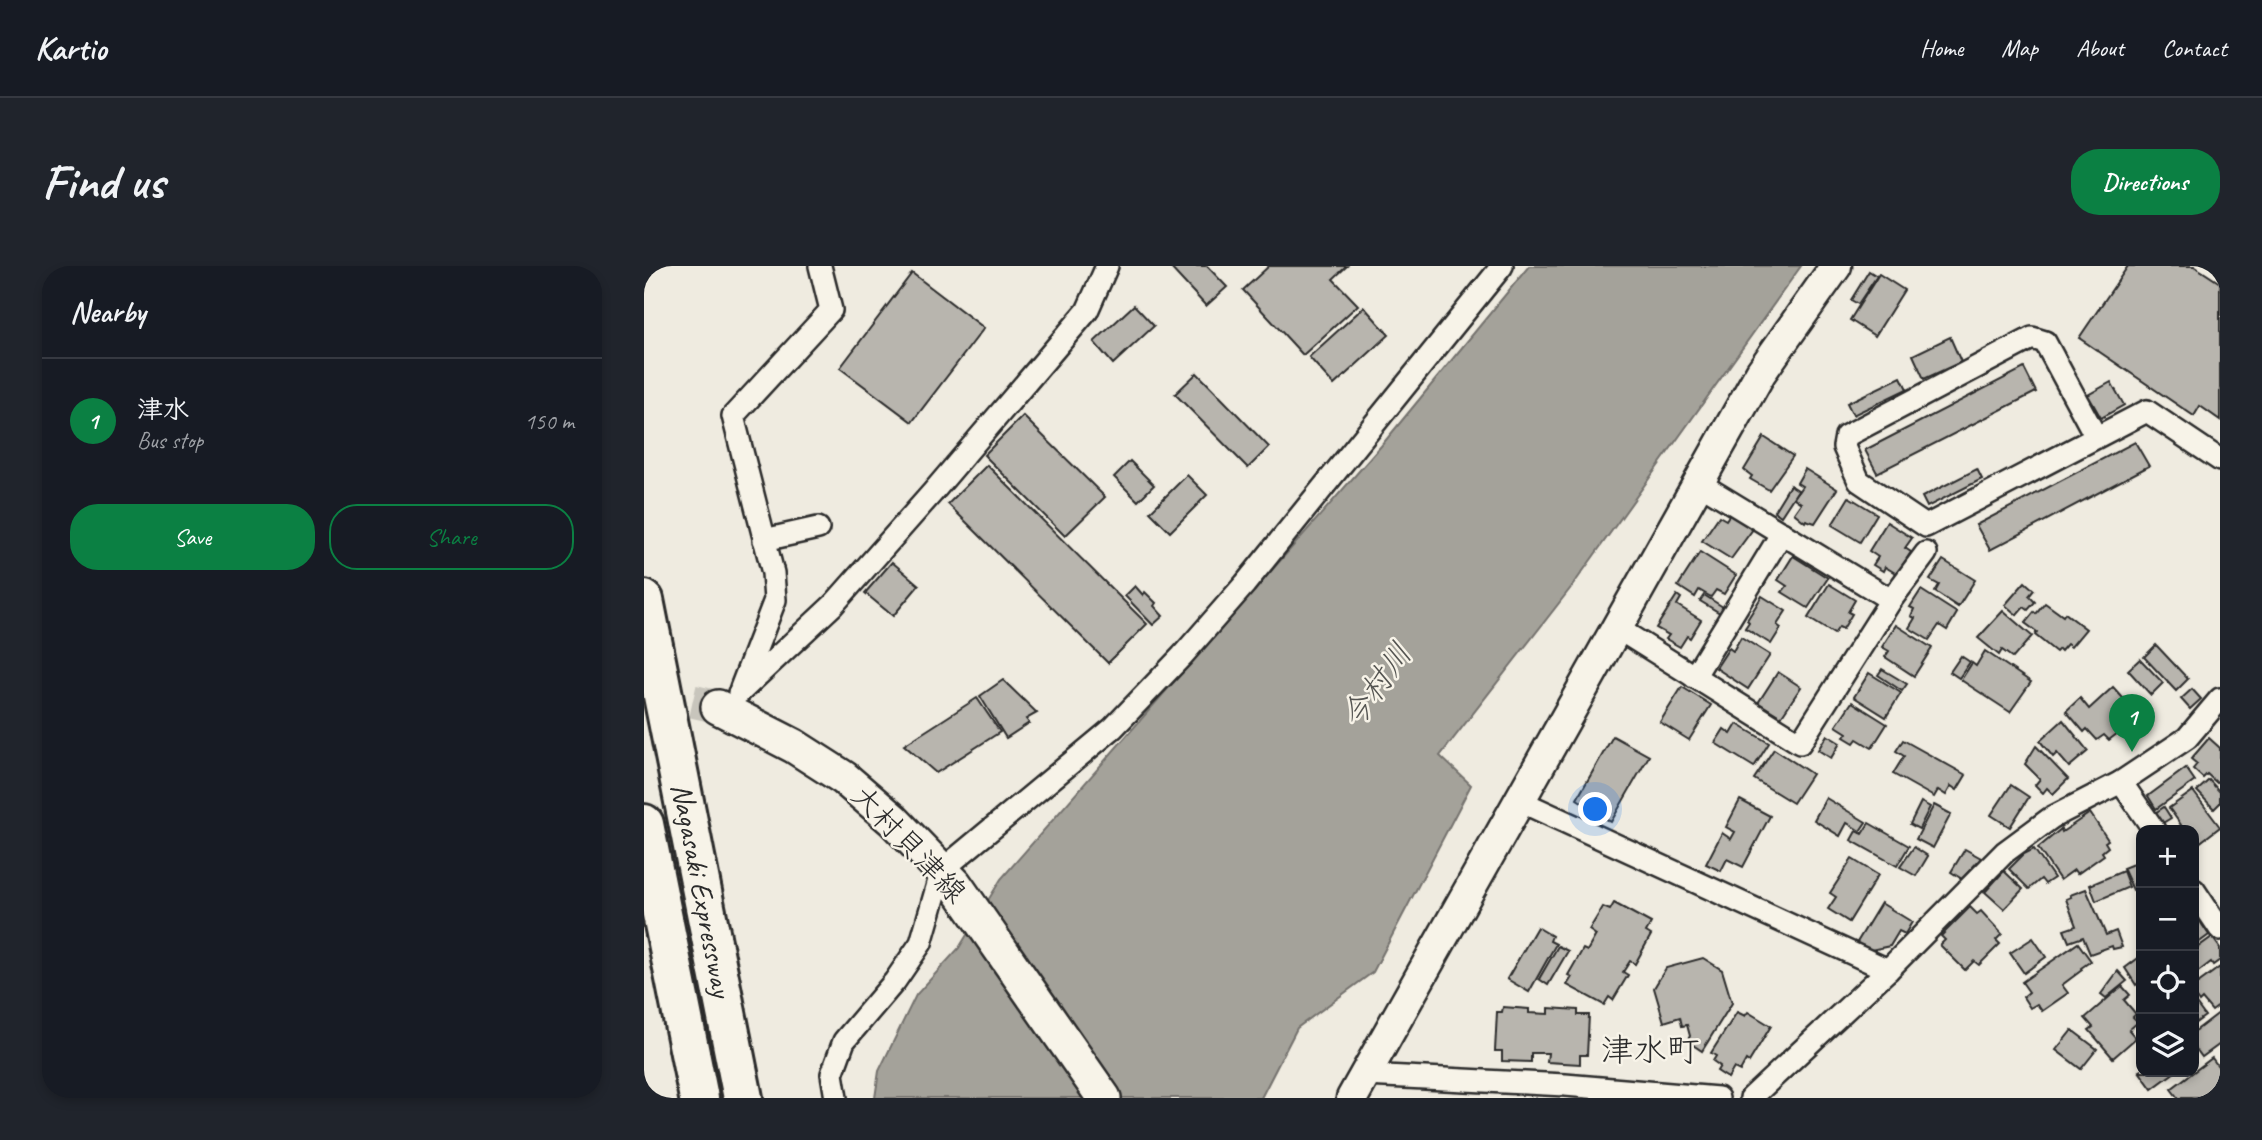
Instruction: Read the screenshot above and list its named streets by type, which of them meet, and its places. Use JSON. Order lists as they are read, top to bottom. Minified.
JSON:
{"streets":{"highway":["Nagasaki Expressway"],"main road":["大村貝津線"]},"districts":["津水町"],"water":["今村川"],"page":{"header":"Kartio","nav":["Home","Map","About","Contact"],"buttons":["Directions",["Save","Share"]],"title":"Find us","heading":"Nearby","list":[{"mark":"1","name":"津水","note":"Bus stop","value":"150 m"}],"pins":"1","map_buttons":["+","−"]}}
